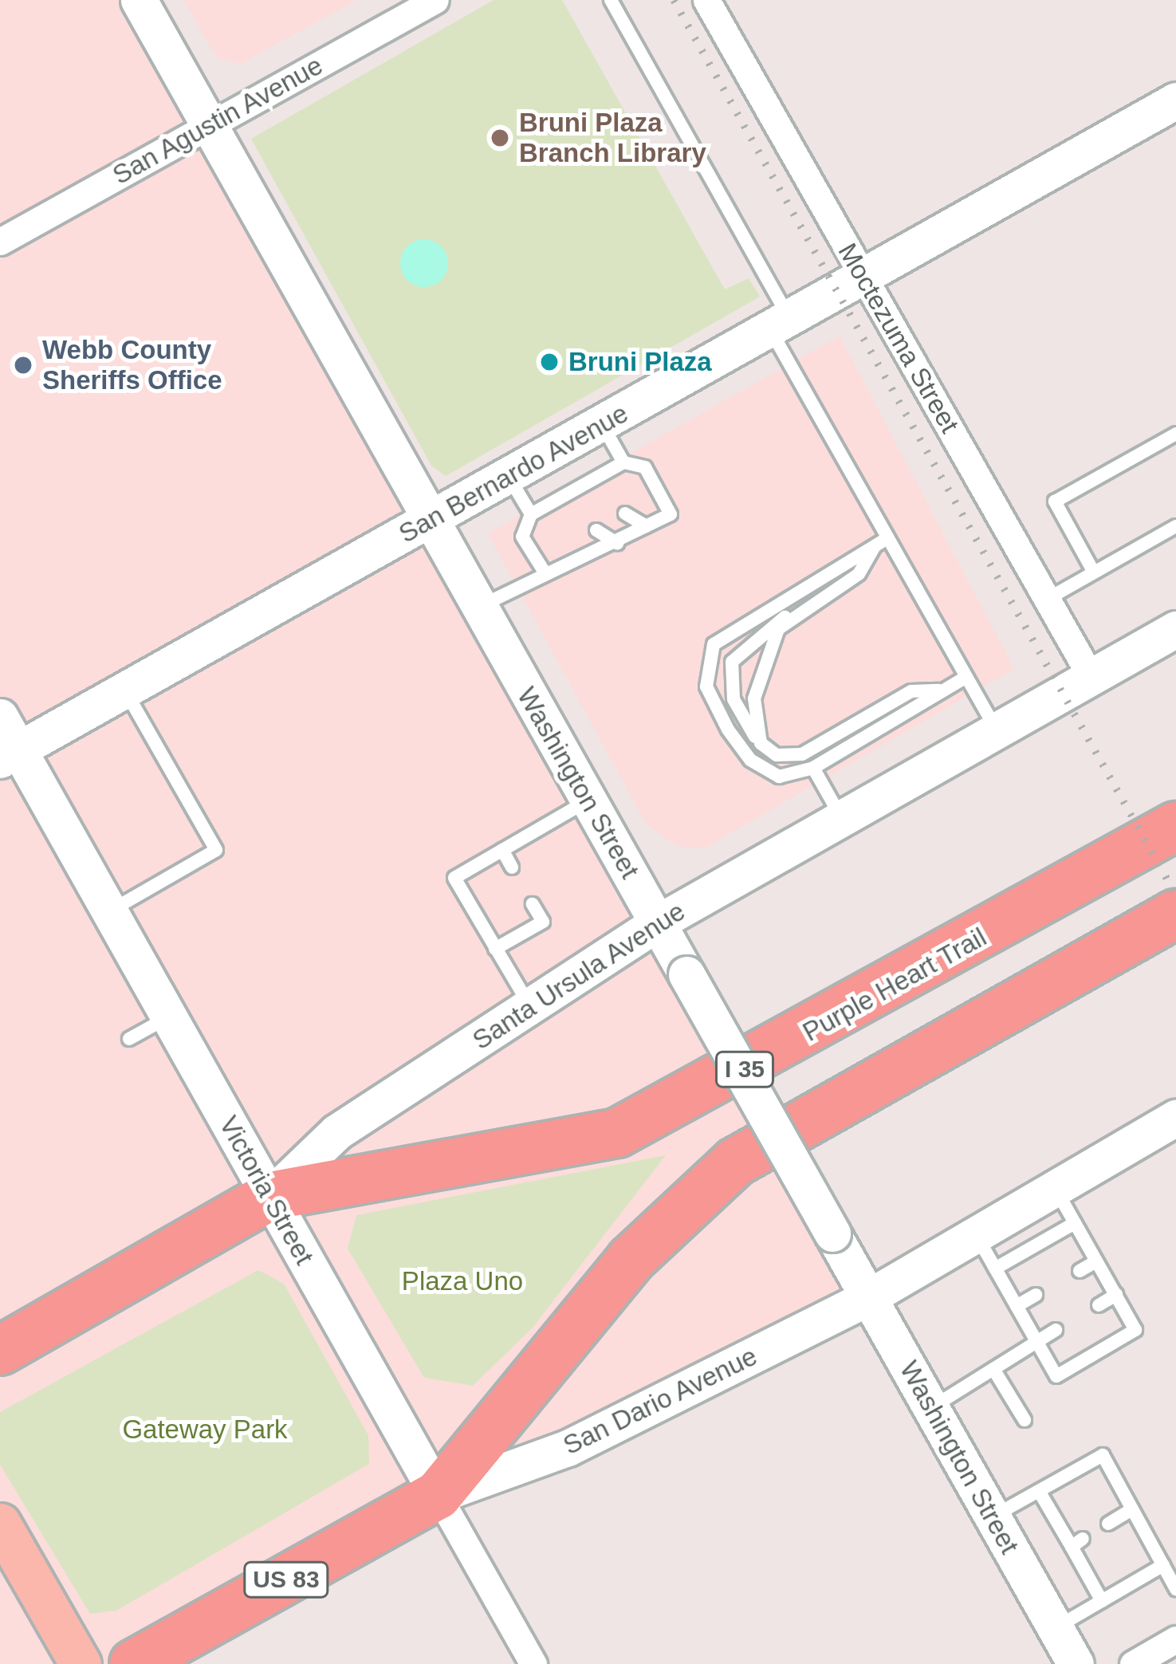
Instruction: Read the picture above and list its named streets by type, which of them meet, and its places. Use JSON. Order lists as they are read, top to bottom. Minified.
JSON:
{"streets":{"highway":["Santa Ursula Avenue","Purple Heart Trail","I 35","San Dario Avenue","US 83"],"main road":["San Bernardo Avenue","Washington Street","Victoria Street"],"street":["San Agustin Avenue","Moctezuma Street"]},"crossings":[["San Agustin Avenue","Washington Street"],["Moctezuma Street","San Bernardo Avenue"],["Moctezuma Street","Santa Ursula Avenue"],["San Bernardo Avenue","Washington Street"],["San Bernardo Avenue","Victoria Street"],["Washington Street","Santa Ursula Avenue"],["Washington Street","San Dario Avenue"],["Santa Ursula Avenue","Purple Heart Trail"],["Santa Ursula Avenue","Victoria Street"],["Purple Heart Trail","Victoria Street"],["Victoria Street","San Dario Avenue"]],"parks":["Plaza Uno","Gateway Park"],"places":["Bruni Plaza Branch Library","Bruni Plaza","Webb County Sheriffs Office"]}
